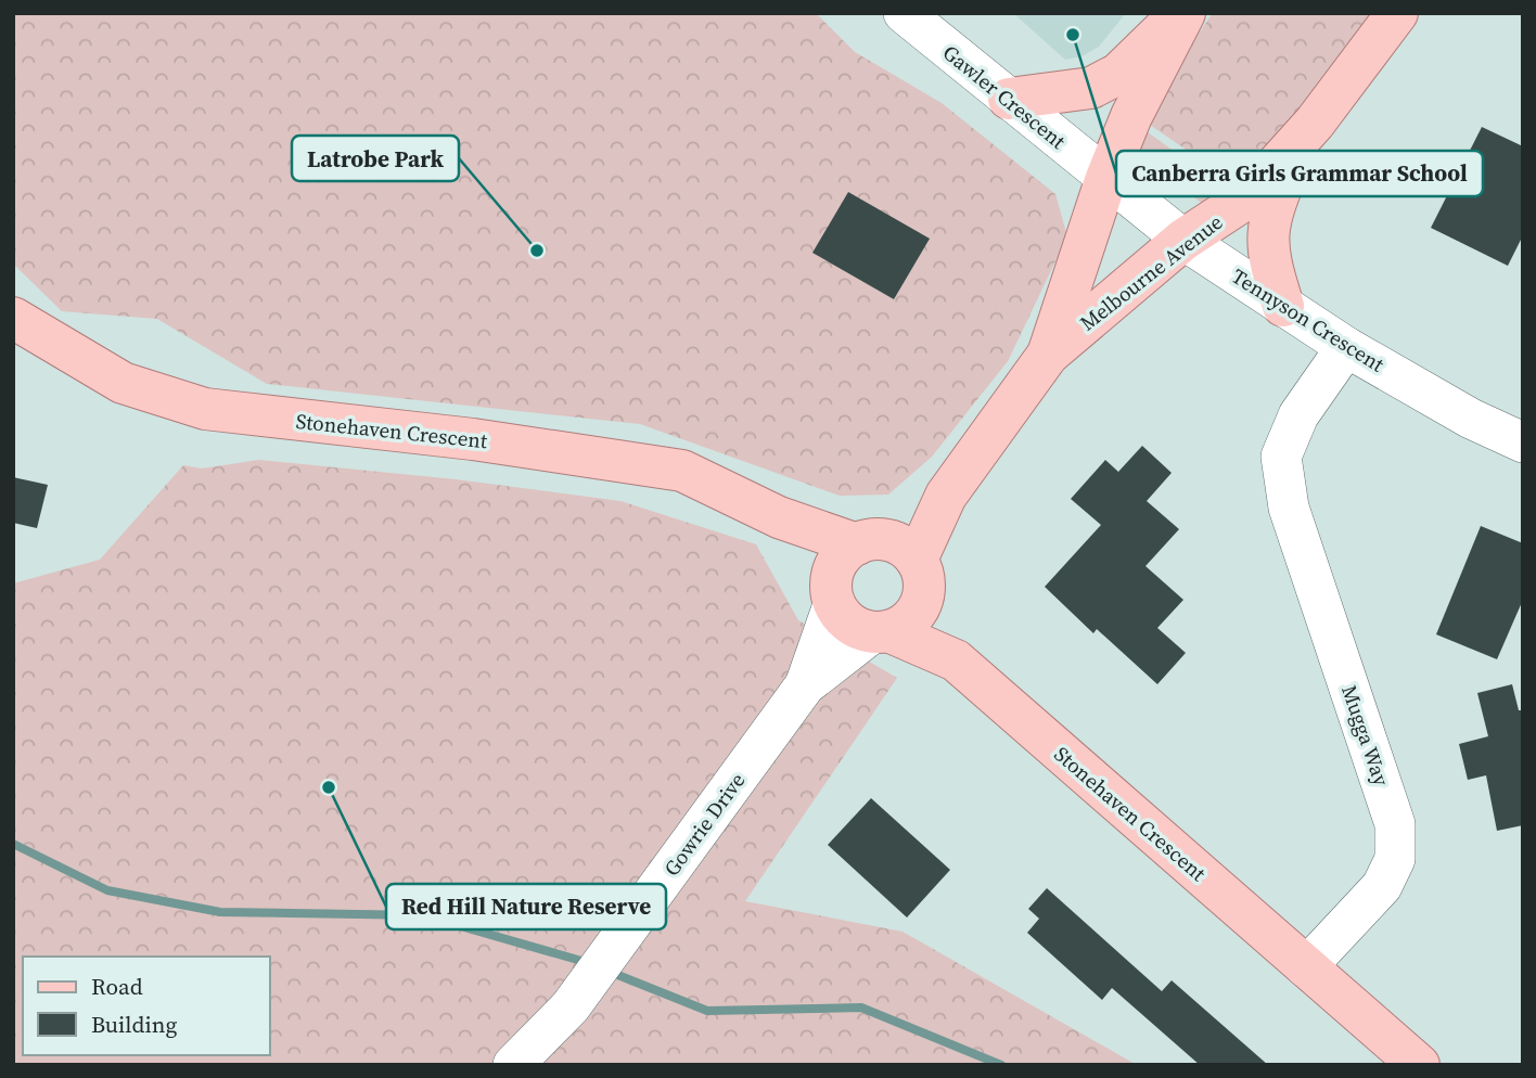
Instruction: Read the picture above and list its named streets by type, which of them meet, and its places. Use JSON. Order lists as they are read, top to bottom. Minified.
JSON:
{"streets":{"main road":["Melbourne Avenue","Stonehaven Crescent"],"street":["Gawler Crescent","Tennyson Crescent","Mugga Way","Gowrie Drive"]},"crossings":[["Gawler Crescent","Melbourne Avenue"],["Gawler Crescent","Tennyson Crescent"],["Melbourne Avenue","Tennyson Crescent"],["Melbourne Avenue","Stonehaven Crescent"],["Melbourne Avenue","Gowrie Drive"],["Tennyson Crescent","Mugga Way"],["Stonehaven Crescent","Mugga Way"],["Stonehaven Crescent","Gowrie Drive"]],"places":["Canberra Girls Grammar School","Latrobe Park","Red Hill Nature Reserve"],"legend":["Road","Building"]}
